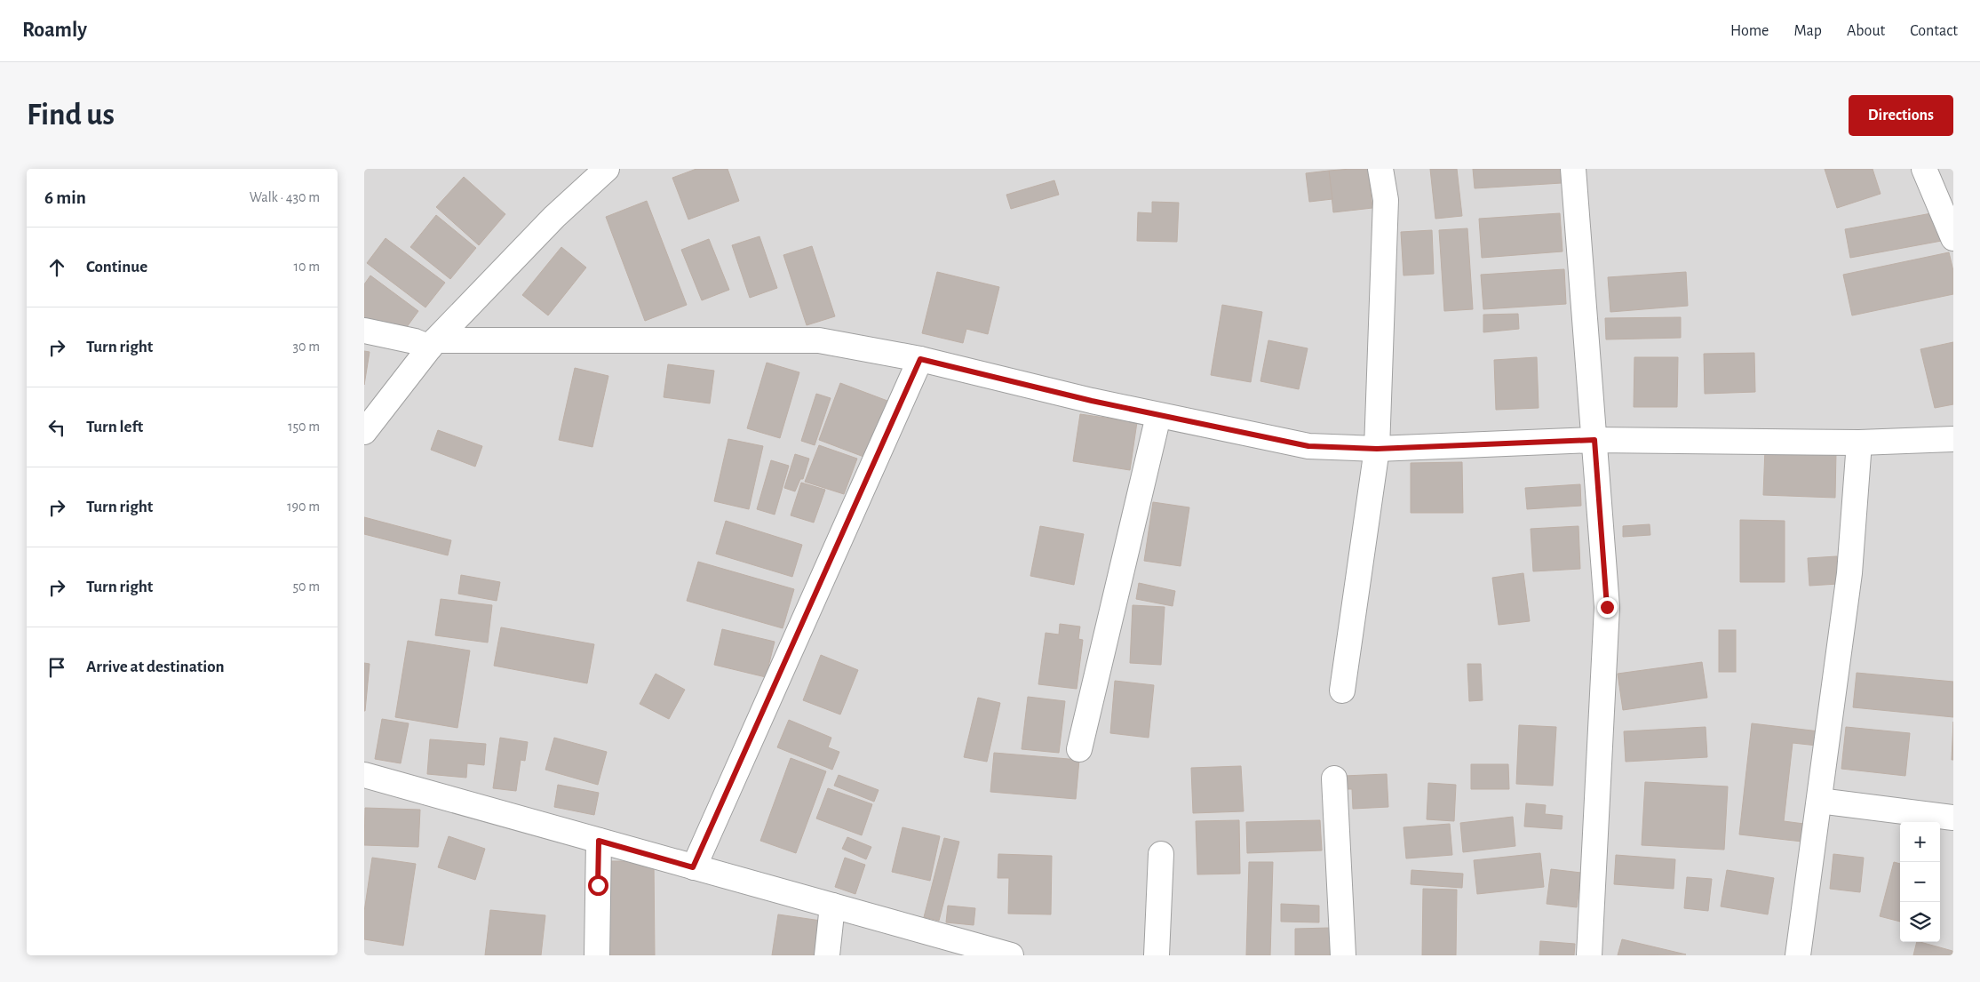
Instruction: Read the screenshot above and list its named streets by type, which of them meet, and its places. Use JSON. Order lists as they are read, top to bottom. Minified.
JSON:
{"page":{"header":"Roamly","nav":["Home","Map","About","Contact"],"buttons":"Directions","title":"Find us","heading":["6 min","Walk · 430 m"],"list":[["Continue","10 m"],["Turn right","30 m"],["Turn left","150 m"],["Turn right","190 m"],["Turn right","50 m"],"Arrive at destination"],"map_buttons":["+","−"]}}
